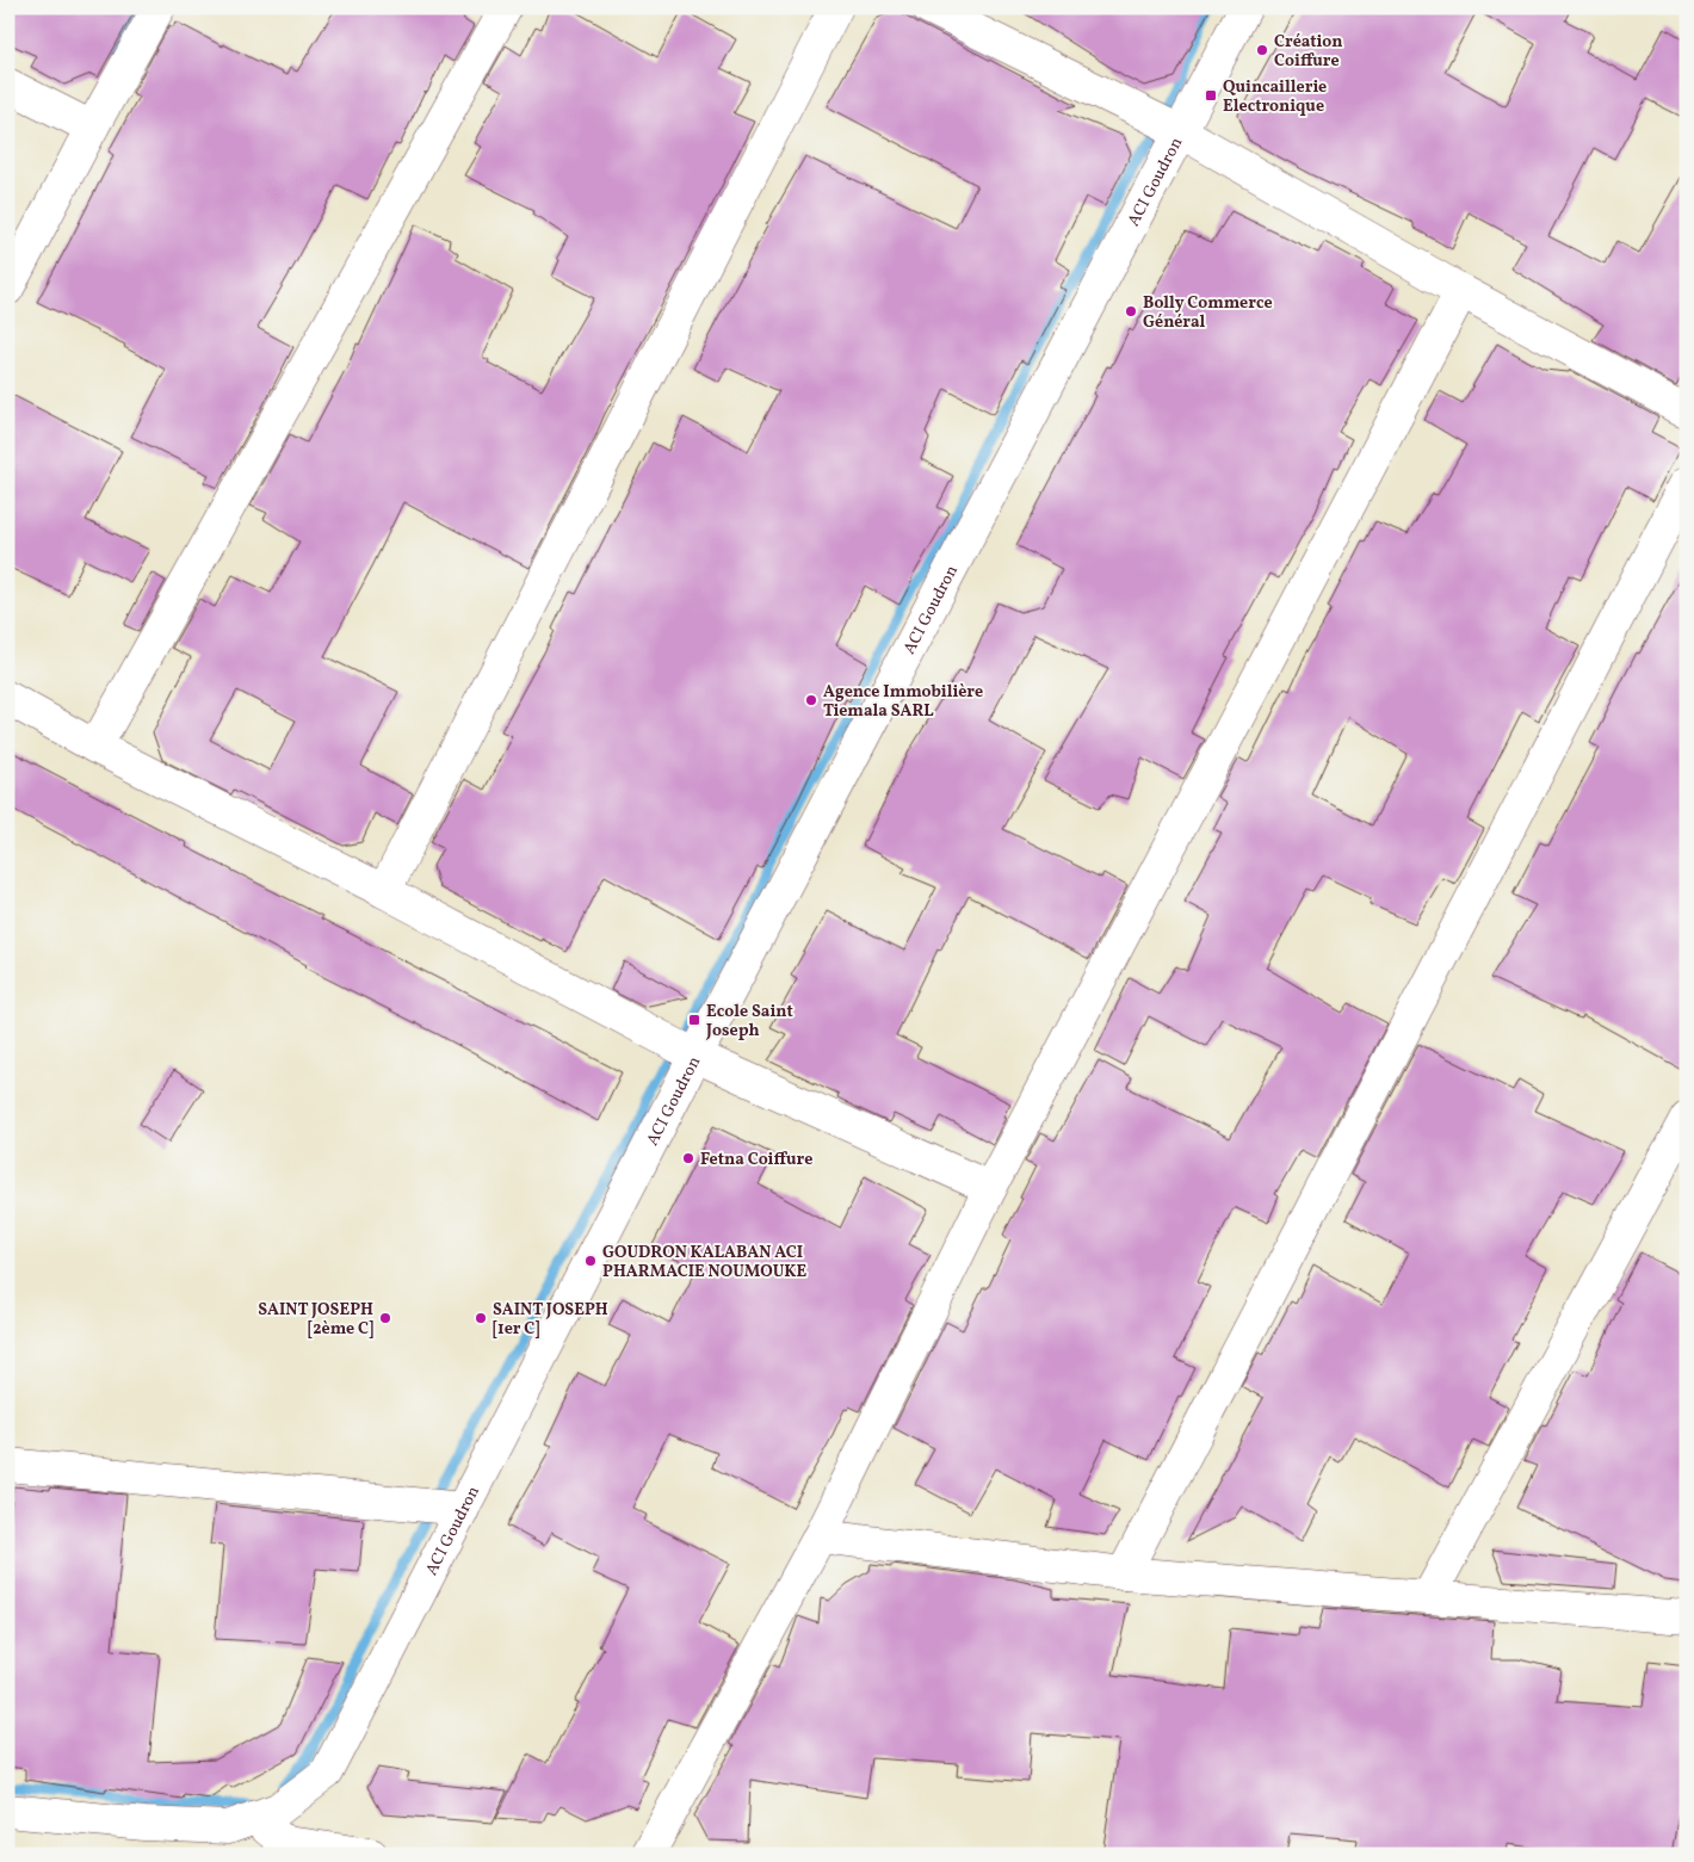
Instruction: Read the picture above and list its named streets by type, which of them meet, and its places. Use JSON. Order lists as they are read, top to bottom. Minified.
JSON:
{"streets":{"street":["ACI Goudron"]},"places":{"other":["Création Coiffure","Bolly Commerce Général","Agence Immobilière Tiemala SARL","Fetna Coiffure","GOUDRON KALABAN ACI PHARMACIE NOUMOUKE","SAINT JOSEPH [2ème C]","SAINT JOSEPH [1er C]"],"transit":["Quincaillerie Electronique","Ecole Saint Joseph"]}}
